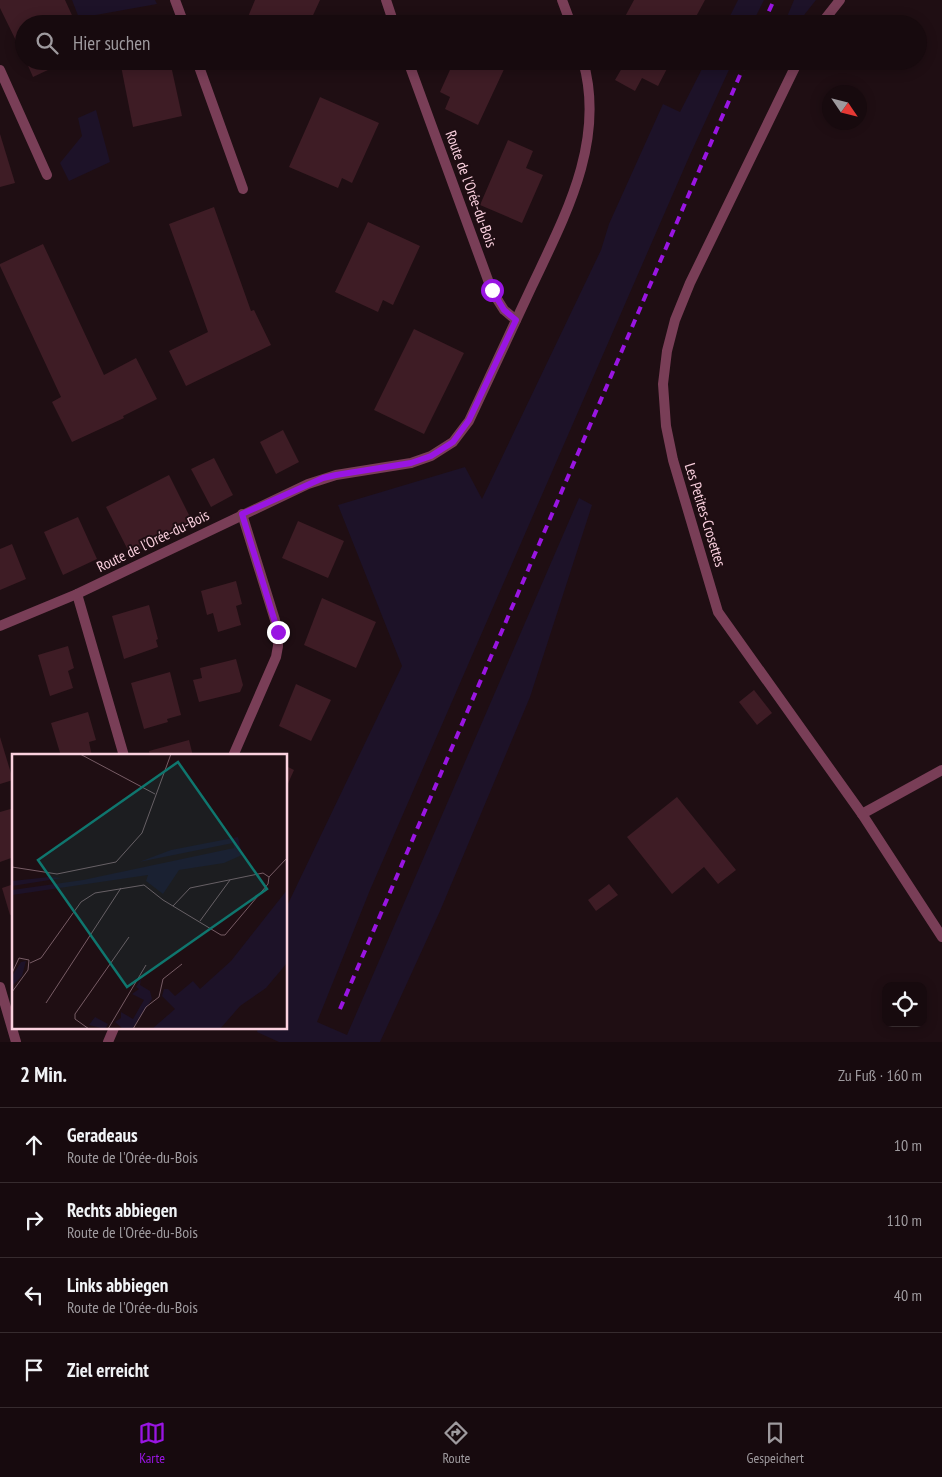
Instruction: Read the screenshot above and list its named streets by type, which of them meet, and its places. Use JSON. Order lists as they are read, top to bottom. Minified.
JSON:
{"streets":{"street":["Route de l'Orée-du-Bois","Les Petites-Crosettes"]},"north":"bottom right","page":{"search":"Hier suchen","heading":["2 Min.","Zu Fuß · 160 m"],"list":[["Geradeaus","Route de l'Orée-du-Bois","10 m"],["Rechts abbiegen","Route de l'Orée-du-Bois","110 m"],["Links abbiegen","Route de l'Orée-du-Bois","40 m"],"Ziel erreicht"],"nav":["Karte","Route","Gespeichert"]}}
